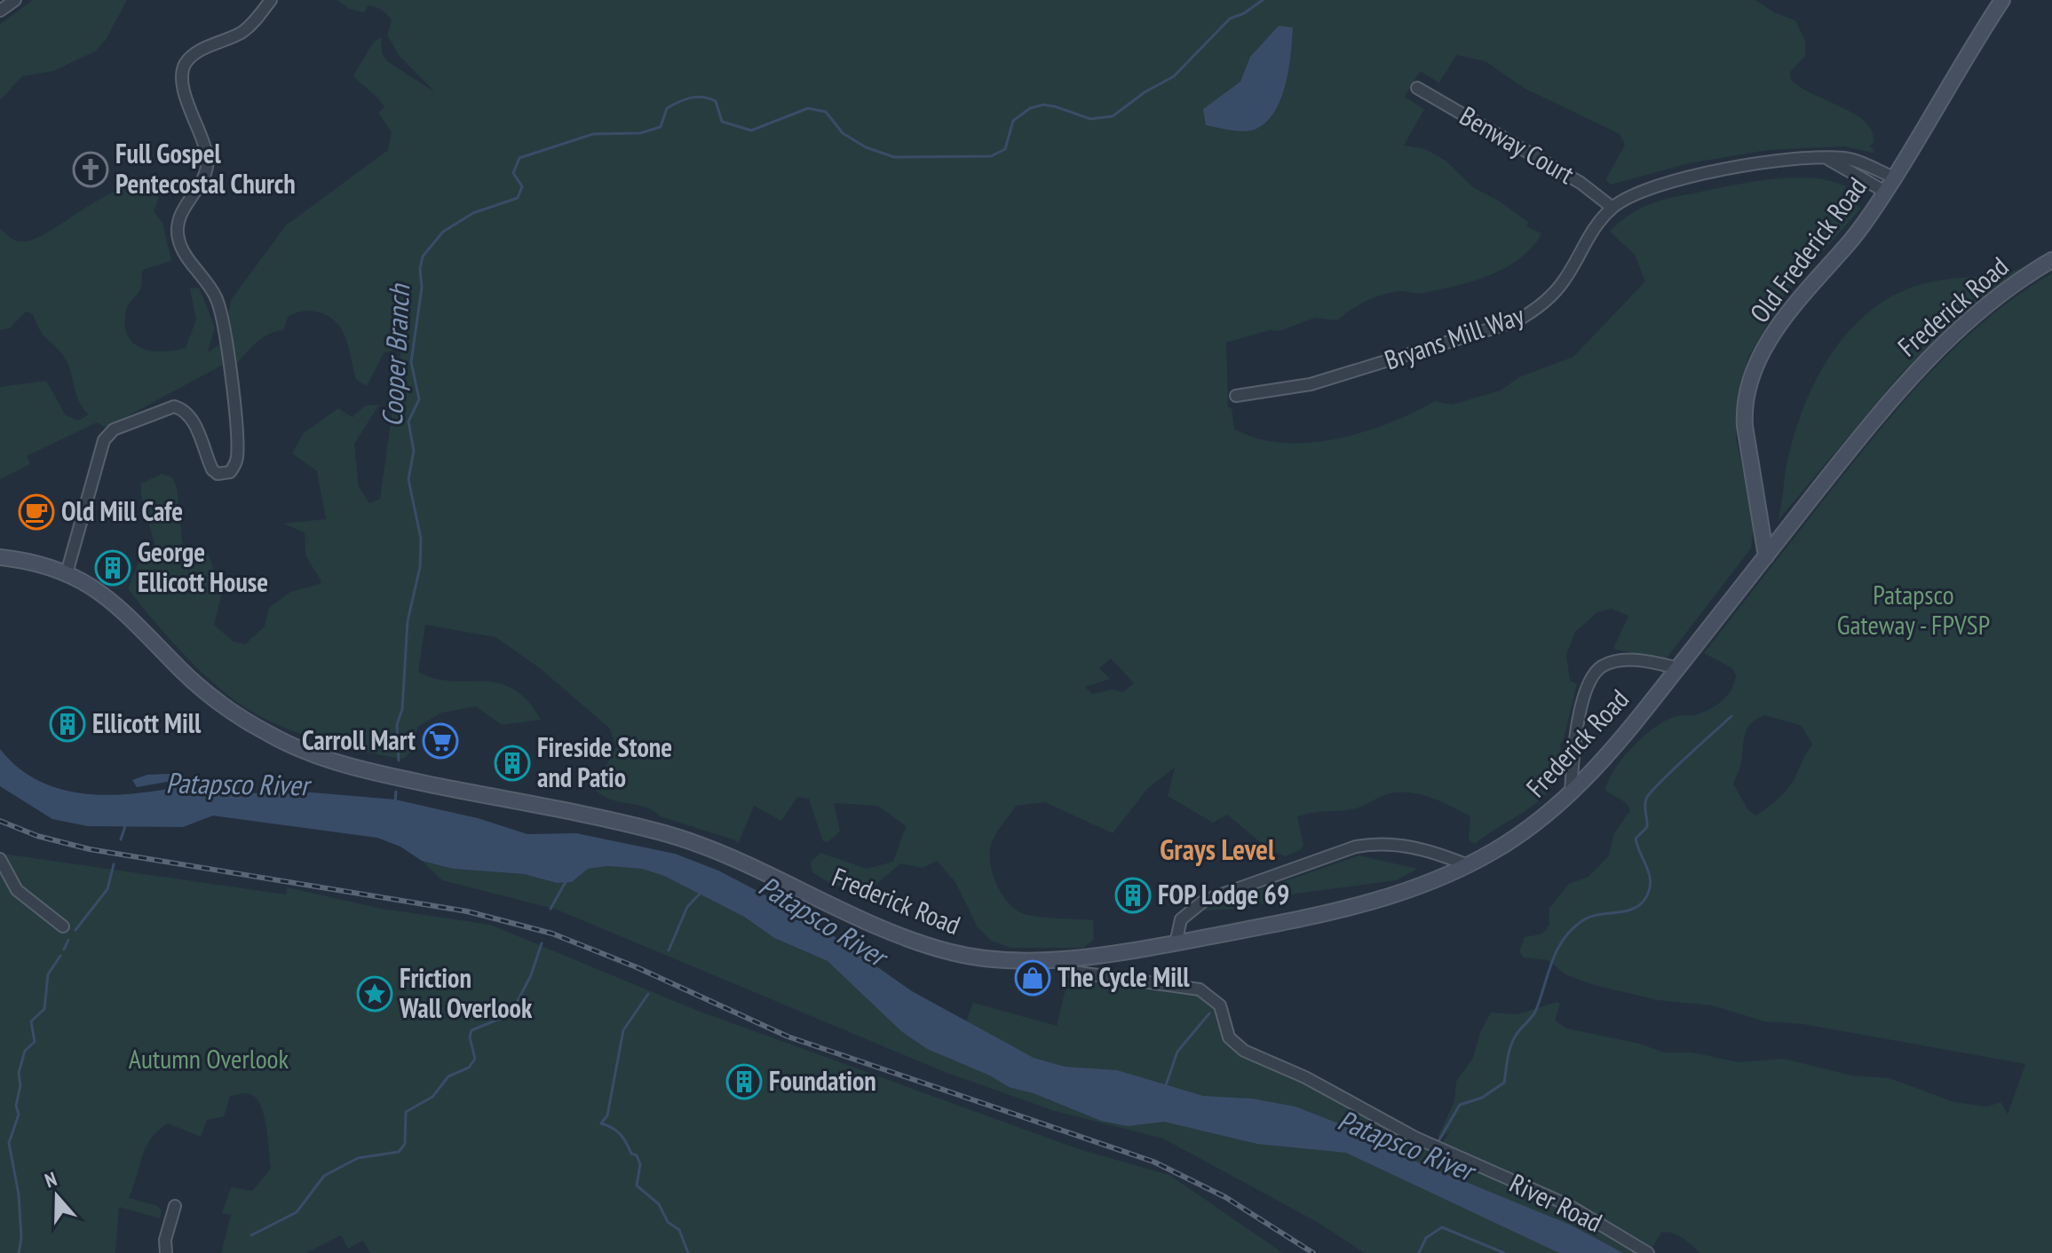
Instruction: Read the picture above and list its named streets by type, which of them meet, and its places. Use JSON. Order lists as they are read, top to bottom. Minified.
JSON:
{"streets":{"main road":["Old Frederick Road","Frederick Road"],"street":["Benway Court","Bryans Mill Way","River Road"]},"crossings":[["Benway Court","Bryans Mill Way"],["Old Frederick Road","Frederick Road"],["Old Frederick Road","Bryans Mill Way"],["Frederick Road","River Road"]],"districts":["Grays Level"],"water":["Cooper Branch","Patapsco River"],"parks":["Patapsco Gateway - FPVSP","Autumn Overlook"],"places":{"church":["Full Gospel Pentecostal Church"],"cafe":["Old Mill Cafe"],"building":["George Ellicott House","Ellicott Mill","Fireside Stone and Patio","FOP Lodge 69","Foundation"],"supermarket":["Carroll Mart"],"shop":["The Cycle Mill"],"place":["Friction Wall Overlook"]},"north":"top"}
